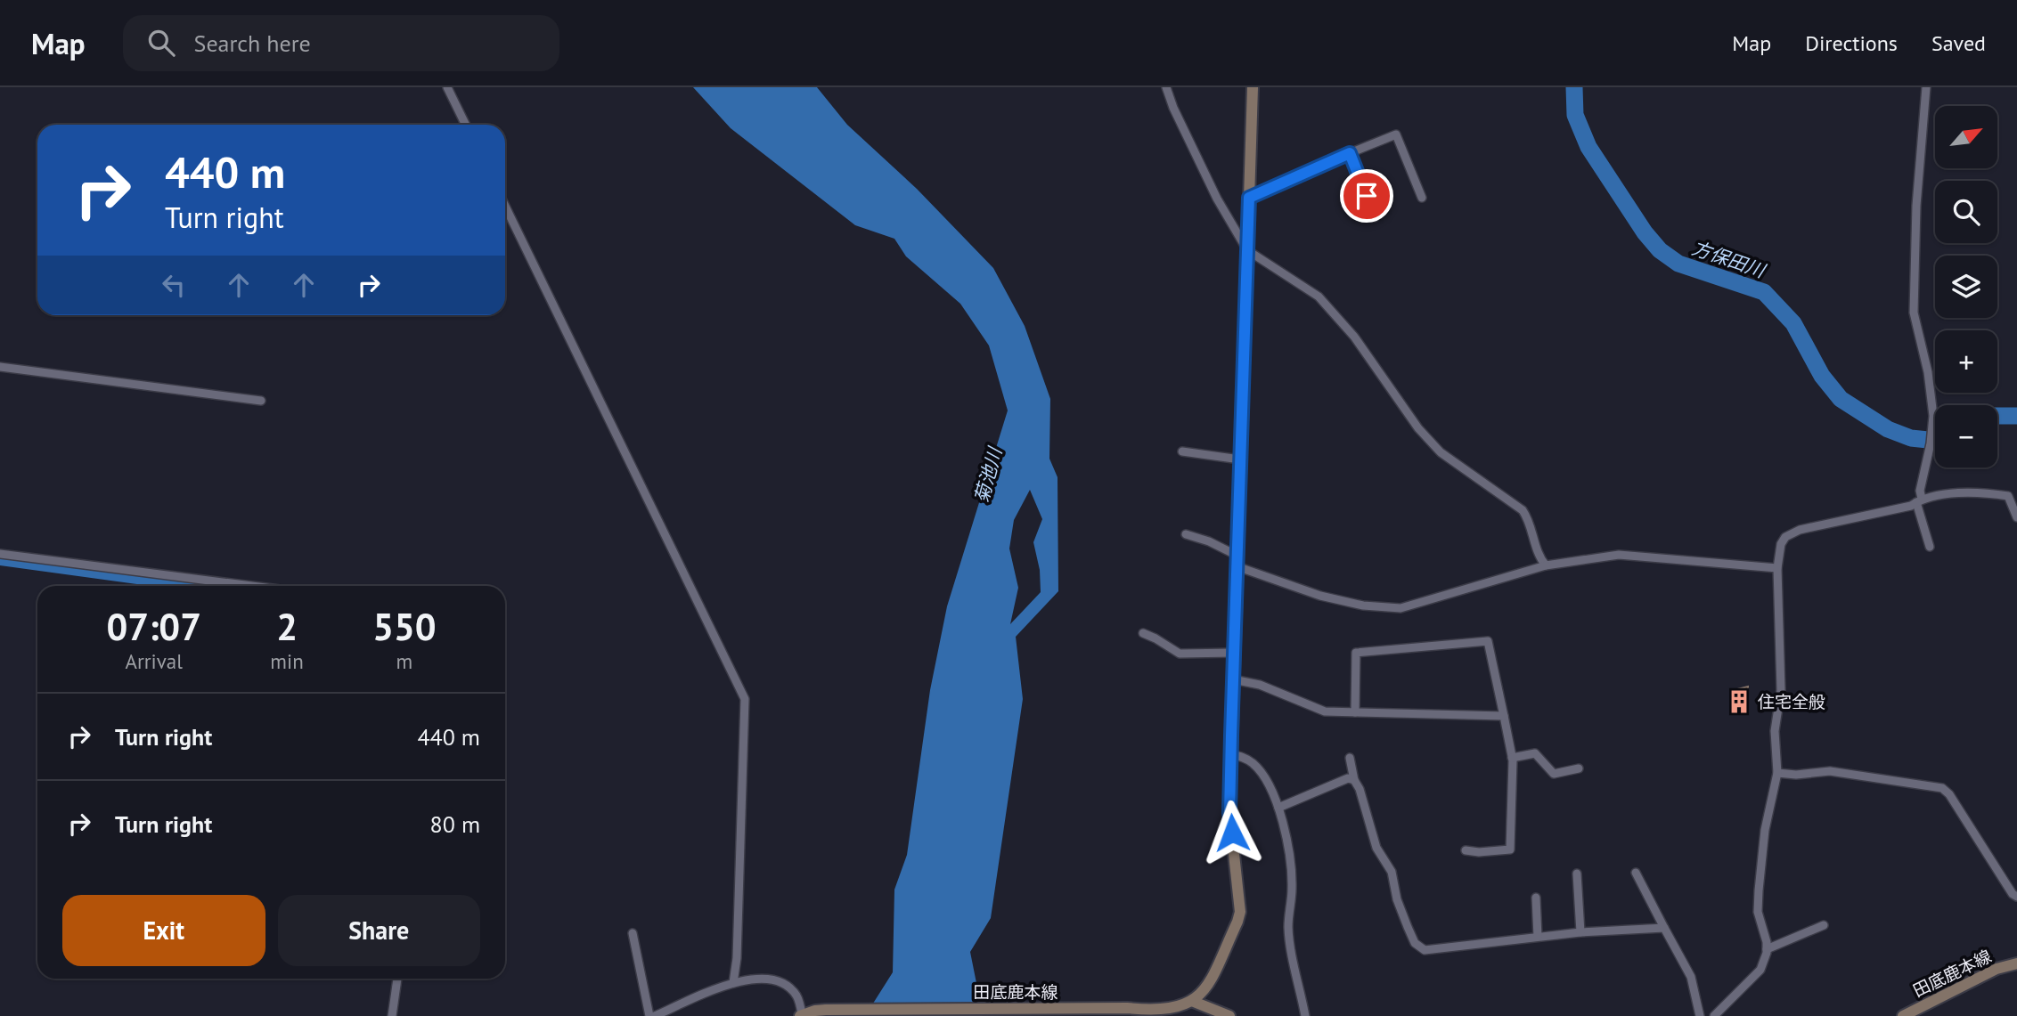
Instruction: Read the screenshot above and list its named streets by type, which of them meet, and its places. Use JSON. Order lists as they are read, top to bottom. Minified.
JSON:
{"streets":{"main road":["田底鹿本線"]},"water":["方保田川","菊池川"],"places":{"building":["住宅全般"]},"north":"top right","page":{"header":"Map","search":"Search here","nav":["Map","Directions","Saved"],"map_buttons":["+","−"],"turn":["440 m","Turn right"],"eta":["07:07","Arrival","2","min","550","m"],"list":[{"name":"Turn right","value":"440 m"},{"name":"Turn right","value":"80 m"}],"buttons":["Exit","Share"]}}
